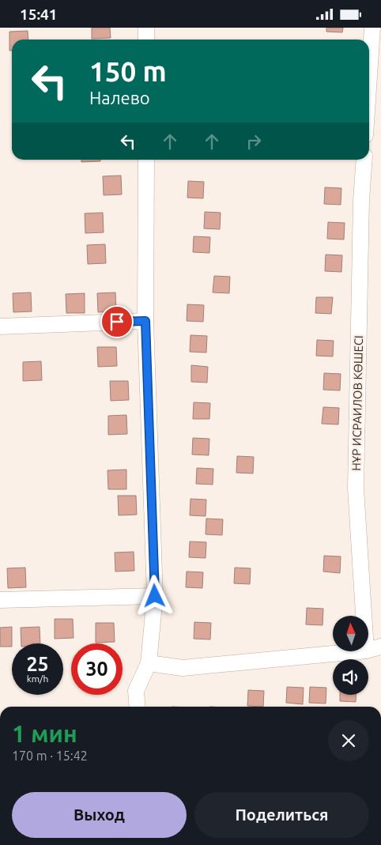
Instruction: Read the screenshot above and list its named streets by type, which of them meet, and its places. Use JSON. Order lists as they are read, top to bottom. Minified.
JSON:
{"streets":{"street":["НҰР ИСРАИЛОВ КӨШЕСІ"]},"north":"top","page":{"status":"15:41","turn":["150 m","Налево"],"speed":"25 km/h","limit":"30","heading":["1 мин","170 m · 15:42"],"buttons":["Выход","Поделиться"]}}
